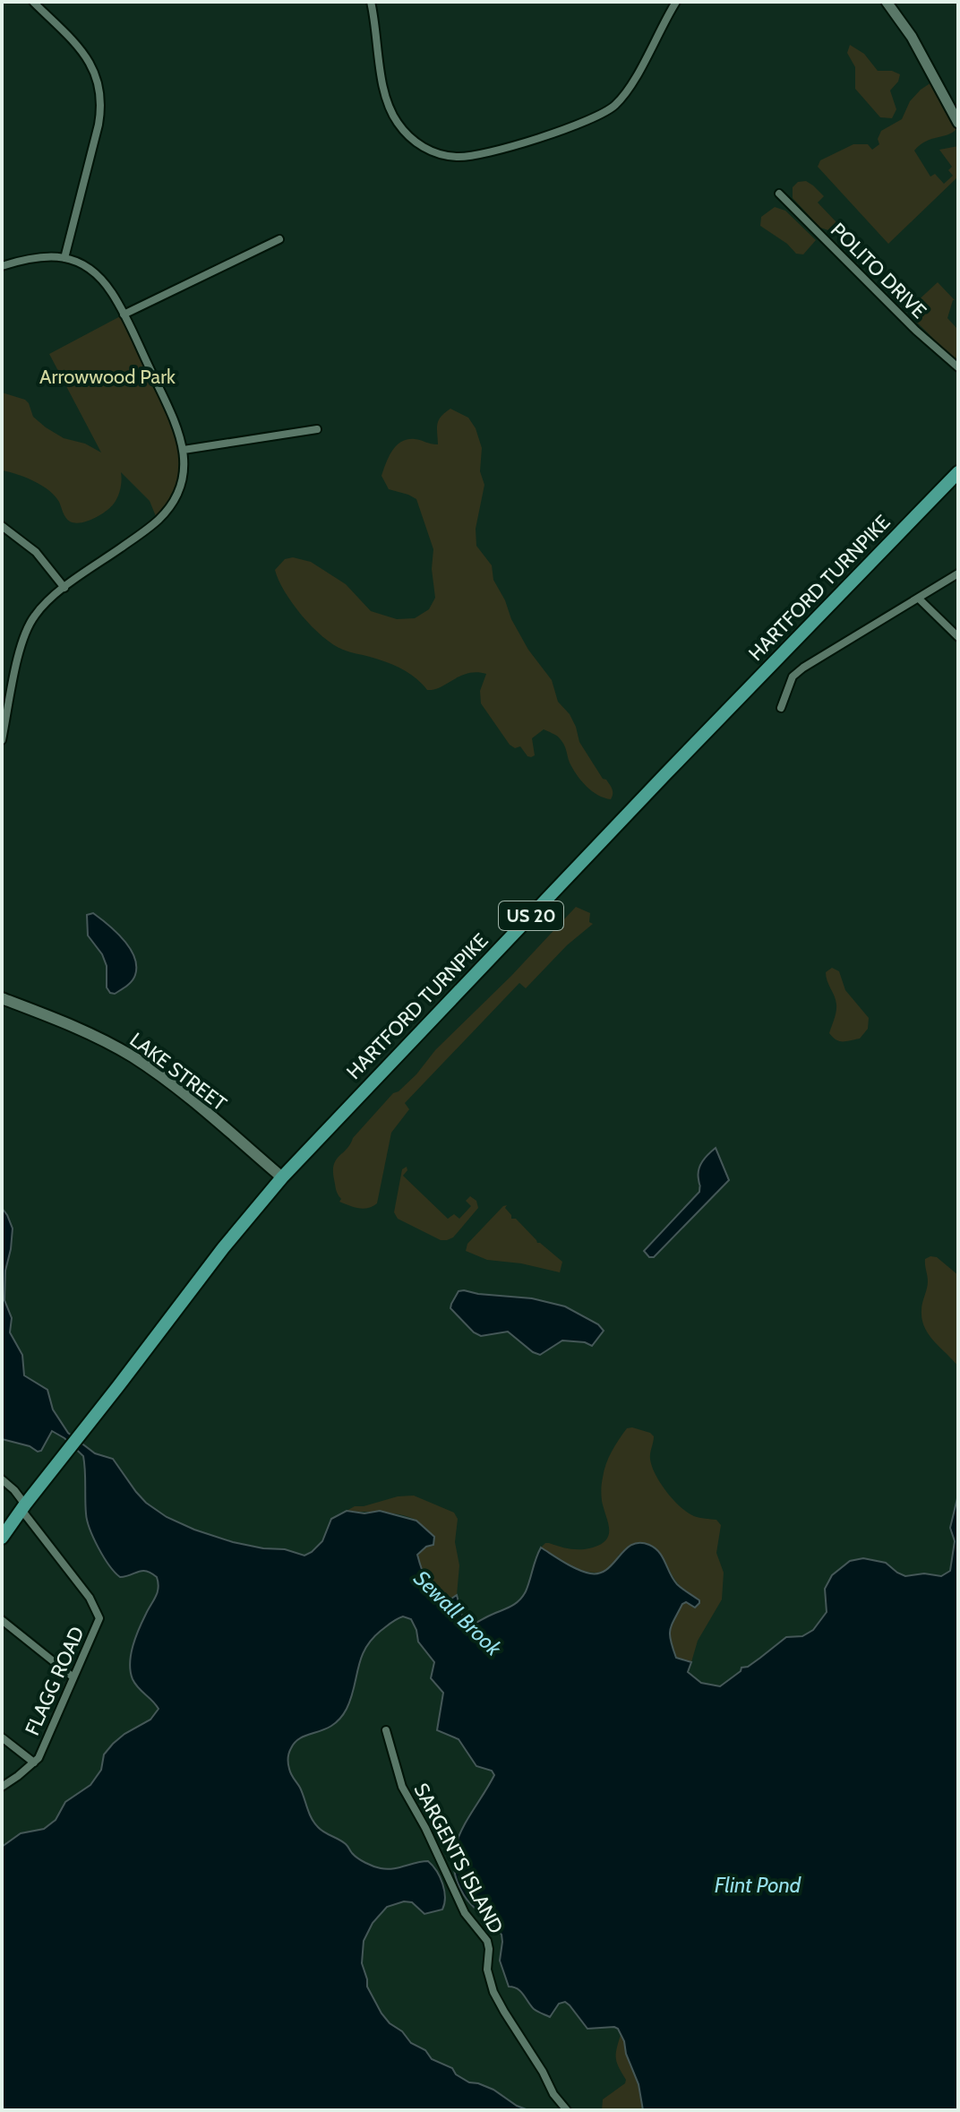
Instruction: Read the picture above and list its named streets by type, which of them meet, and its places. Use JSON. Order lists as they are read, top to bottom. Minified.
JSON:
{"streets":{"main road":["HARTFORD TURNPIKE","US 20","LAKE STREET"],"street":["POLITO DRIVE","FLAGG ROAD","SARGENTS ISLAND"]},"crossings":[["HARTFORD TURNPIKE","LAKE STREET"],["HARTFORD TURNPIKE","FLAGG ROAD"]],"water":["Sewall Brook","Flint Pond"],"parks":["Arrowwood Park"]}
